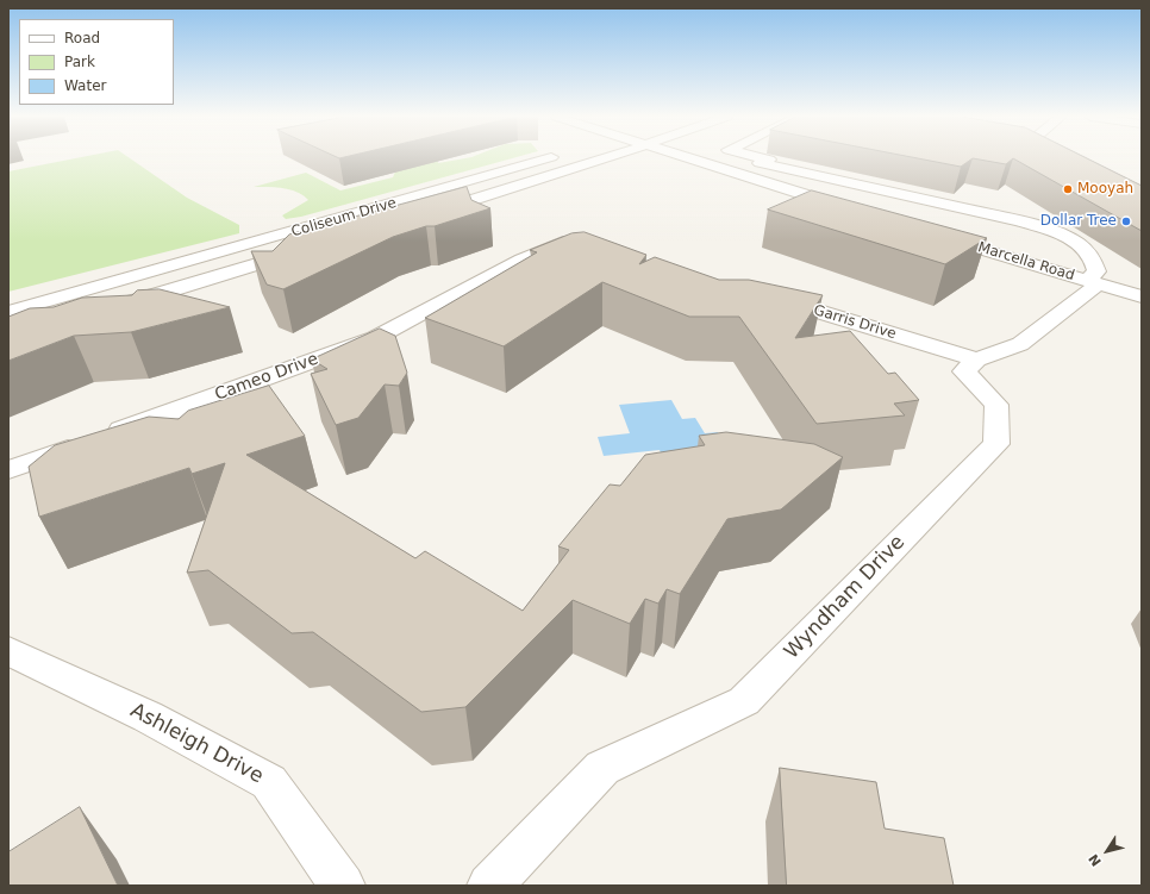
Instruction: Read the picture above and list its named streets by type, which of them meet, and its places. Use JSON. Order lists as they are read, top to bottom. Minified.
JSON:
{"streets":{"street":["Coliseum Drive","Marcella Road","Garris Drive","Cameo Drive","Wyndham Drive","Ashleigh Drive"]},"crossings":[["Garris Drive","Wyndham Drive"]],"places":["Mooyah","Dollar Tree"],"legend":["Road","Park","Water"],"north":"bottom left"}
